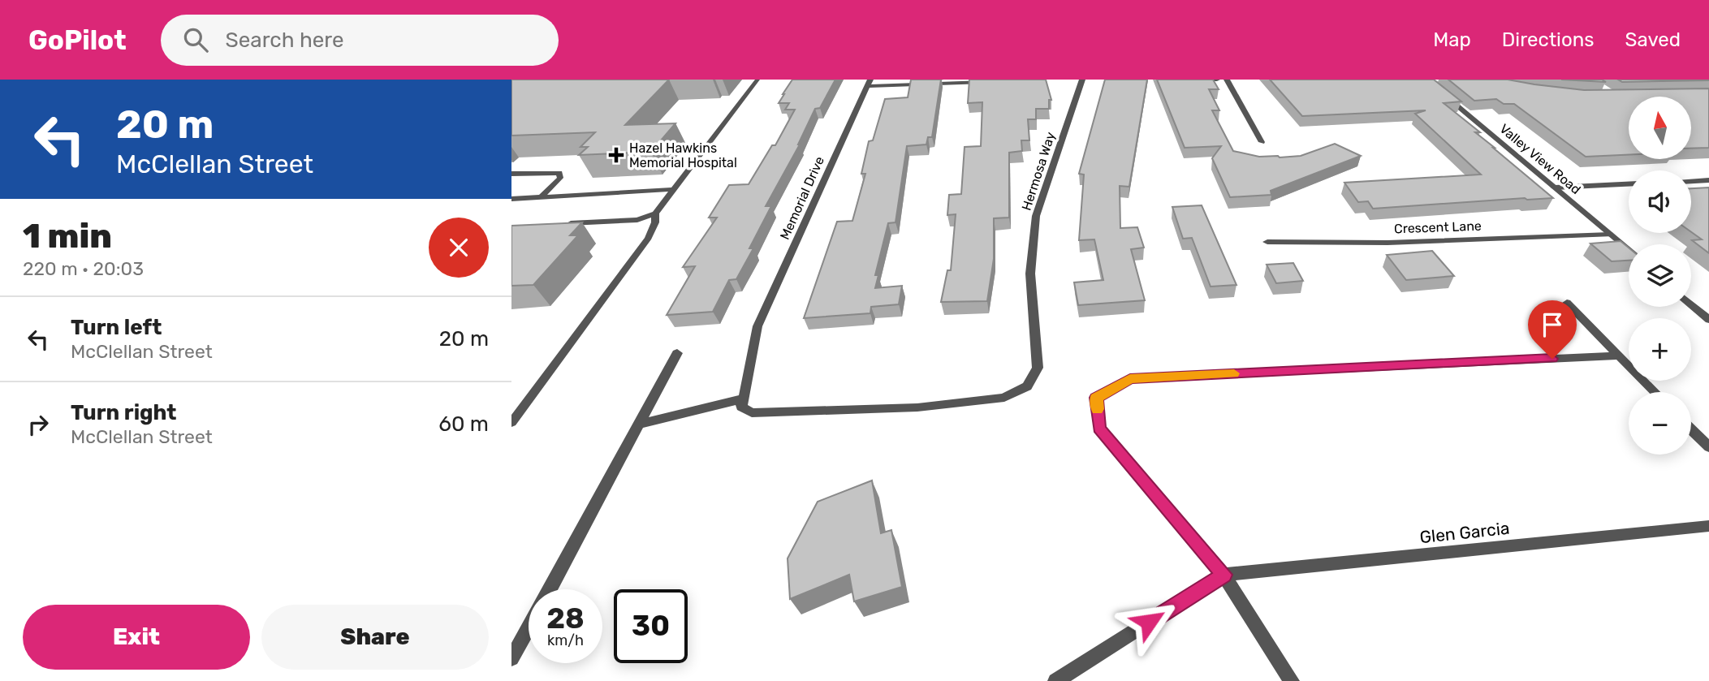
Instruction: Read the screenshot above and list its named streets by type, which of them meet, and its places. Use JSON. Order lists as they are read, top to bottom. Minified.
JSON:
{"streets":{"street":["Valley View Road","Hermosa Way","Memorial Drive","Crescent Lane","Glen Garcia"]},"crossings":[["Valley View Road","Crescent Lane"],["Hermosa Way","Memorial Drive"]],"places":{"health":["Hazel Hawkins Memorial Hospital"]},"north":"top","page":{"header":"GoPilot","search":"Search here","nav":["Map","Directions","Saved"],"turn":["20 m","McClellan Street"],"map_buttons":["+","−"],"heading":["1 min","220 m · 20:03"],"list":[{"name":"Turn left","note":"McClellan Street","value":"20 m"},{"name":"Turn right","note":"McClellan Street","value":"60 m"}],"speed":"28 km/h","limit":"30","buttons":["Exit","Share"]}}
